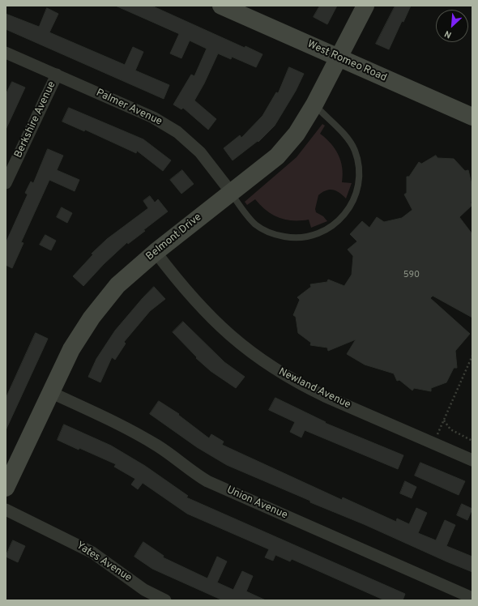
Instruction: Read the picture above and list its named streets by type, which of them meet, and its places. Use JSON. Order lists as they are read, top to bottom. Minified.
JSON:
{"streets":{"street":["West Romeo Road","Palmer Avenue","Berkshire Avenue","Belmont Drive","Newland Avenue","Union Avenue","Yates Avenue"]},"crossings":[["West Romeo Road","Belmont Drive"],["Palmer Avenue","Berkshire Avenue"],["Palmer Avenue","Belmont Drive"],["Belmont Drive","Newland Avenue"],["Belmont Drive","Union Avenue"]],"house_numbers":["590"],"north":"bottom left"}
